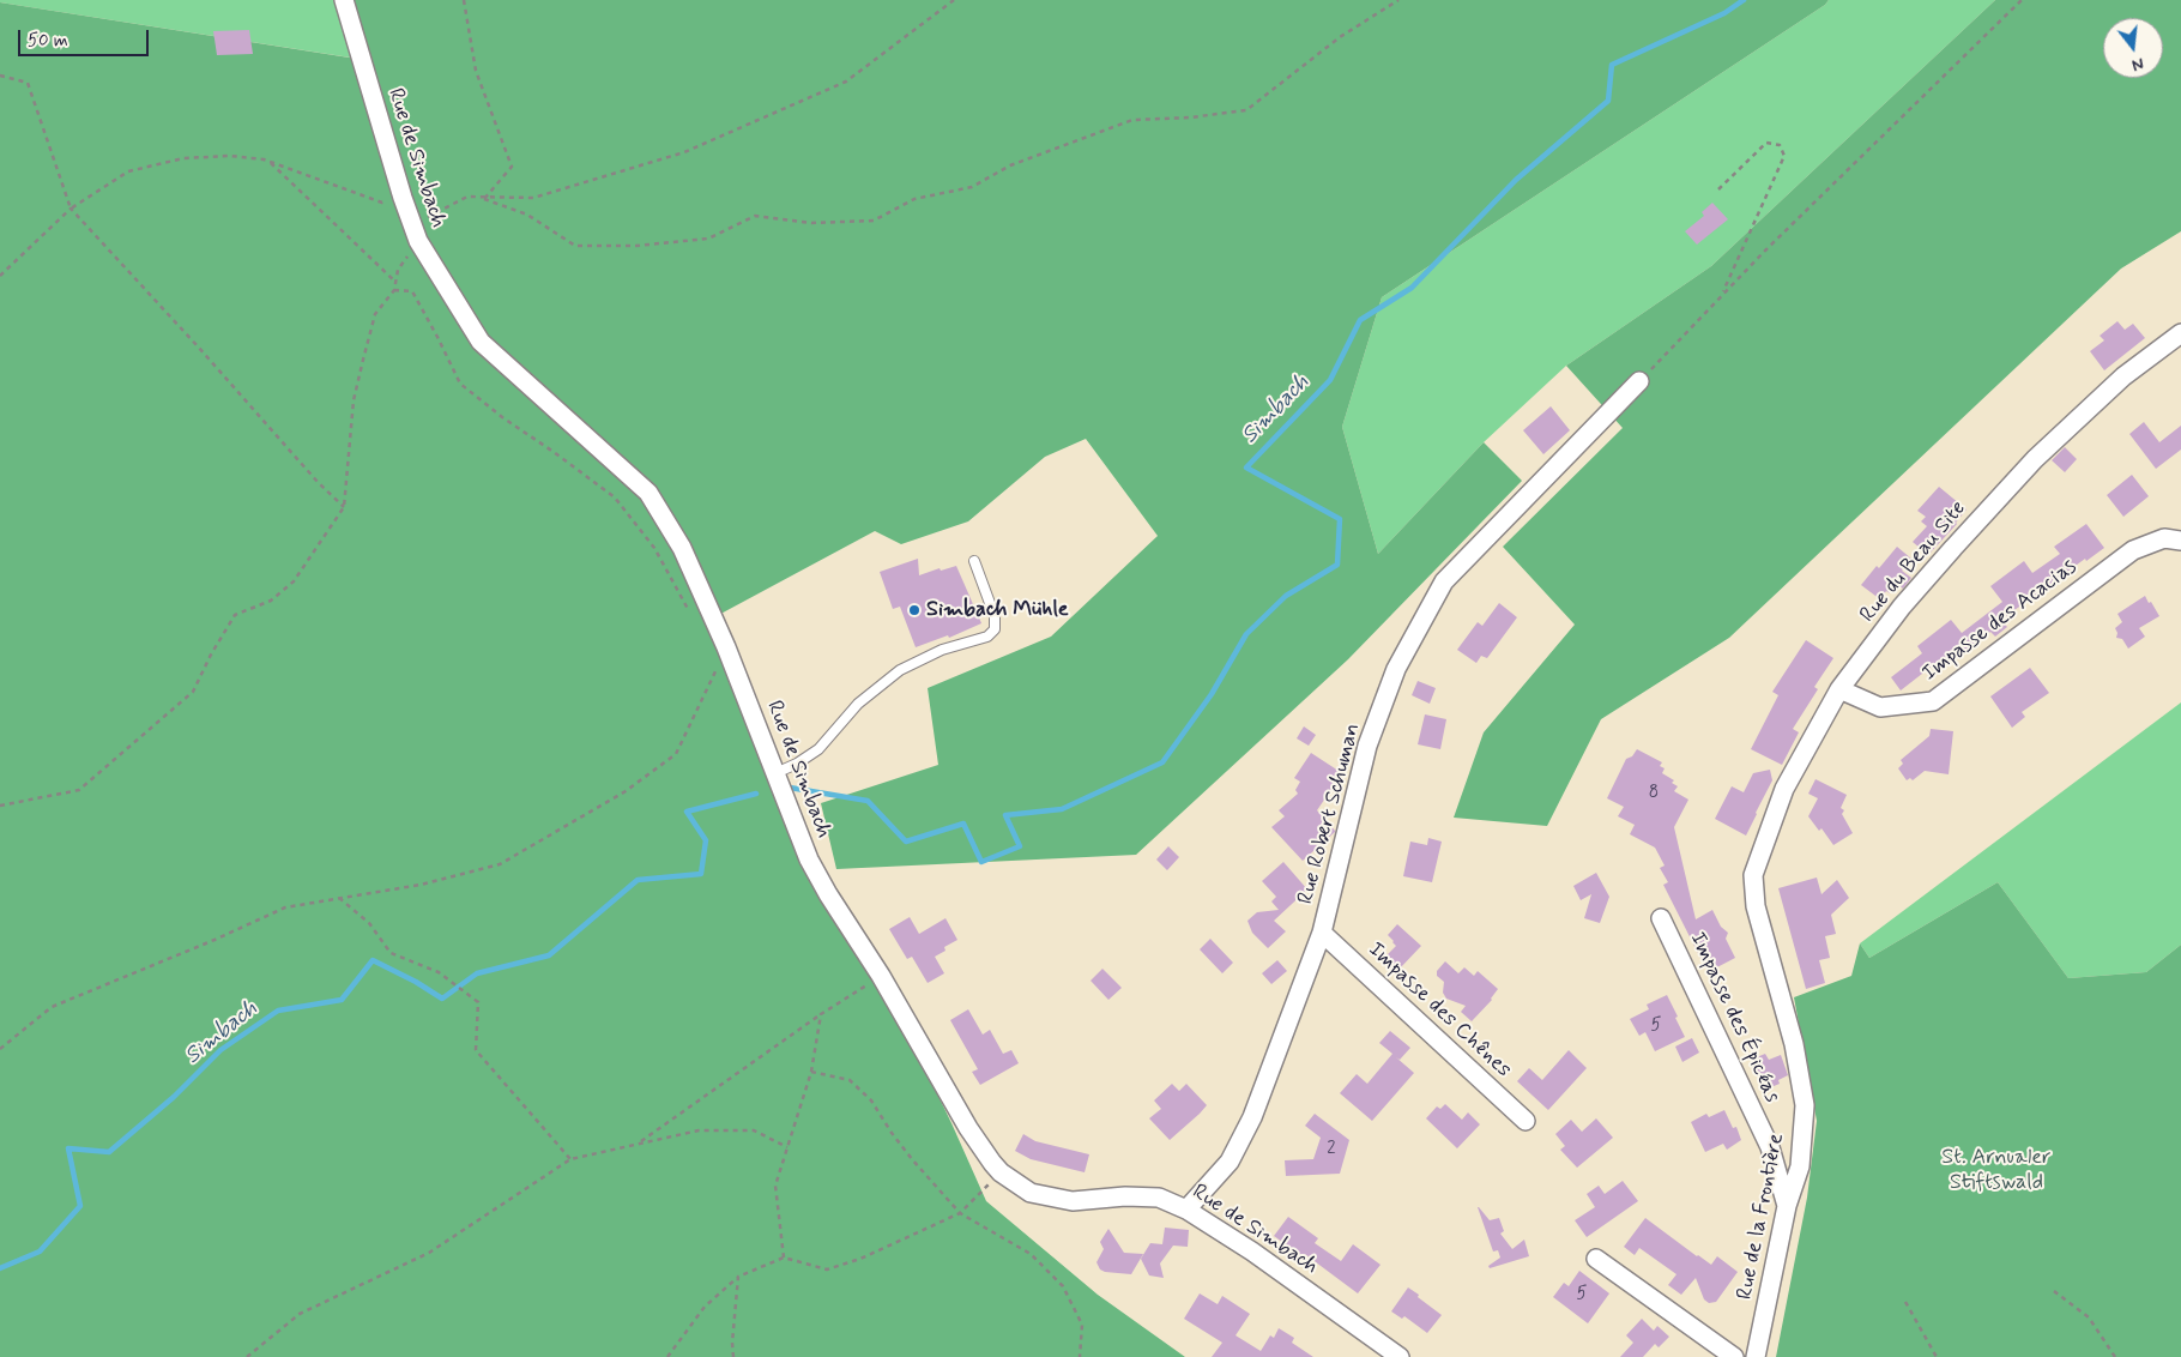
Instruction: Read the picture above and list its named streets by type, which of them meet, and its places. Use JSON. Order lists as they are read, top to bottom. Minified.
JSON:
{"streets":{"street":["Rue de Simbach","Rue du Beau Site","Impasse des Acacias","Rue Robert Schuman","Impasse des Chênes","Impasse des Épicéas","Rue de la Frontière"]},"crossings":[["Rue de Simbach","Rue Robert Schuman"],["Rue du Beau Site","Impasse des Acacias"],["Rue du Beau Site","Rue de la Frontière"],["Rue Robert Schuman","Impasse des Chênes"],["Impasse des Épicéas","Rue de la Frontière"]],"water":["Simbach"],"parks":["St. Arnualer Stiftswald"],"places":["Simbach Mühle"],"house_numbers":["8","5","2","5"],"scale_bar":"50 m","north":"bottom"}
